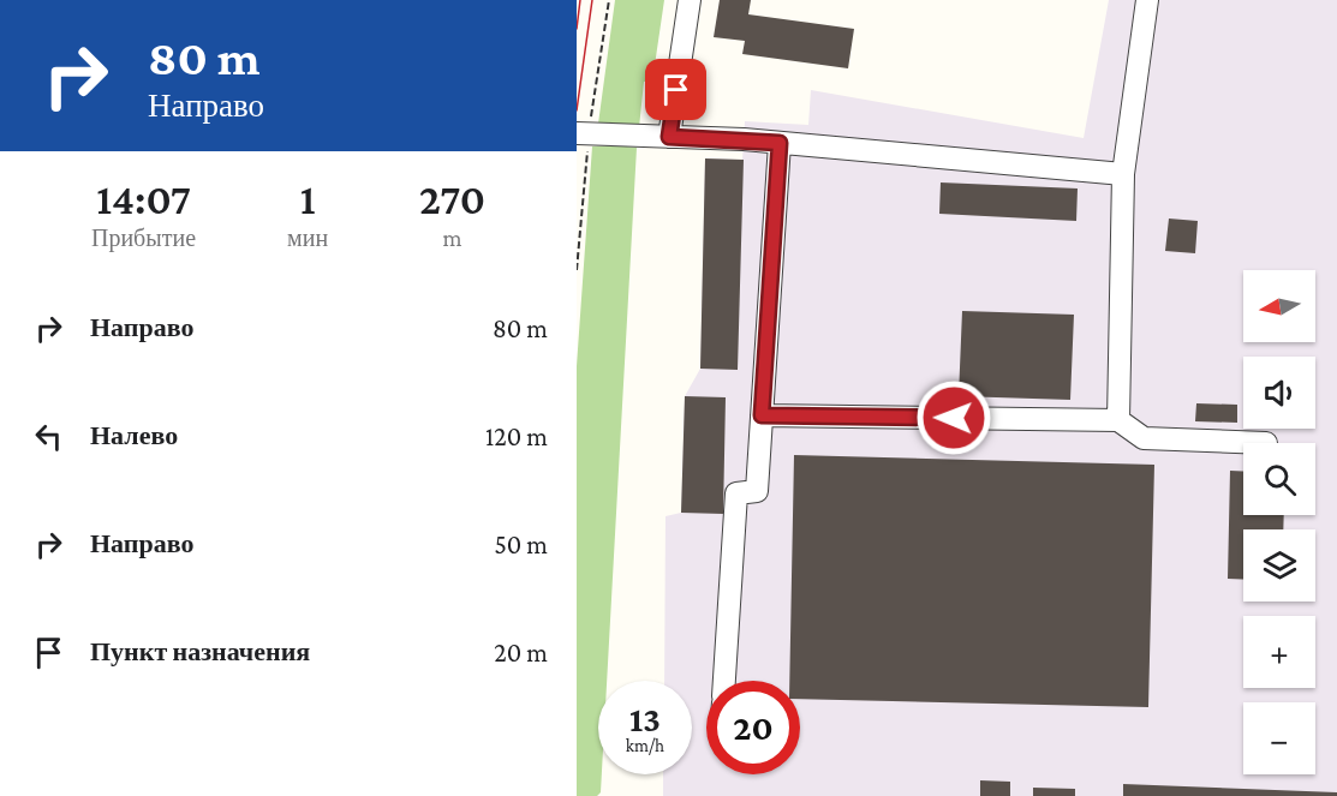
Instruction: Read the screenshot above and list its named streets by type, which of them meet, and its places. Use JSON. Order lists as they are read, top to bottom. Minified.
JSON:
{"north":"left","page":{"turn":["80 m","Направо"],"eta":["14:07","Прибытие","1","мин","270","m"],"map_buttons":["+","−"],"list":[{"name":"Направо","value":"80 m"},{"name":"Налево","value":"120 m"},{"name":"Направо","value":"50 m"},{"name":"Пункт назначения","value":"20 m"}],"speed":"13 km/h","limit":"20"}}
